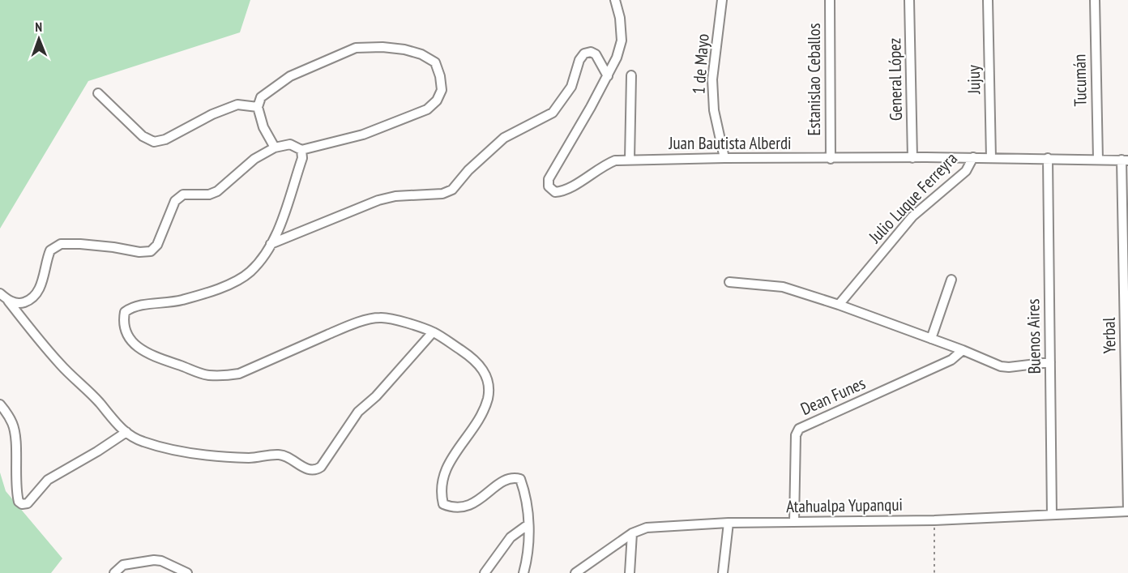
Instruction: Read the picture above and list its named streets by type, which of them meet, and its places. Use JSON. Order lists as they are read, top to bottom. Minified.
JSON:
{"streets":{"street":["1 de Mayo","Estanislao Ceballos","General López","Jujuy","Tucumán","Juan Bautista Alberdi","Julio Luque Ferreyra","Yerbal","Buenos Aires","Dean Funes","Atahualpa Yupanqui"]},"crossings":[["1 de Mayo","Juan Bautista Alberdi"],["Estanislao Ceballos","Juan Bautista Alberdi"],["General López","Juan Bautista Alberdi"],["Jujuy","Juan Bautista Alberdi"],["Tucumán","Juan Bautista Alberdi"],["Juan Bautista Alberdi","Julio Luque Ferreyra"],["Juan Bautista Alberdi","Yerbal"],["Juan Bautista Alberdi","Buenos Aires"],["Yerbal","Atahualpa Yupanqui"],["Buenos Aires","Atahualpa Yupanqui"],["Dean Funes","Atahualpa Yupanqui"]],"north":"top"}
